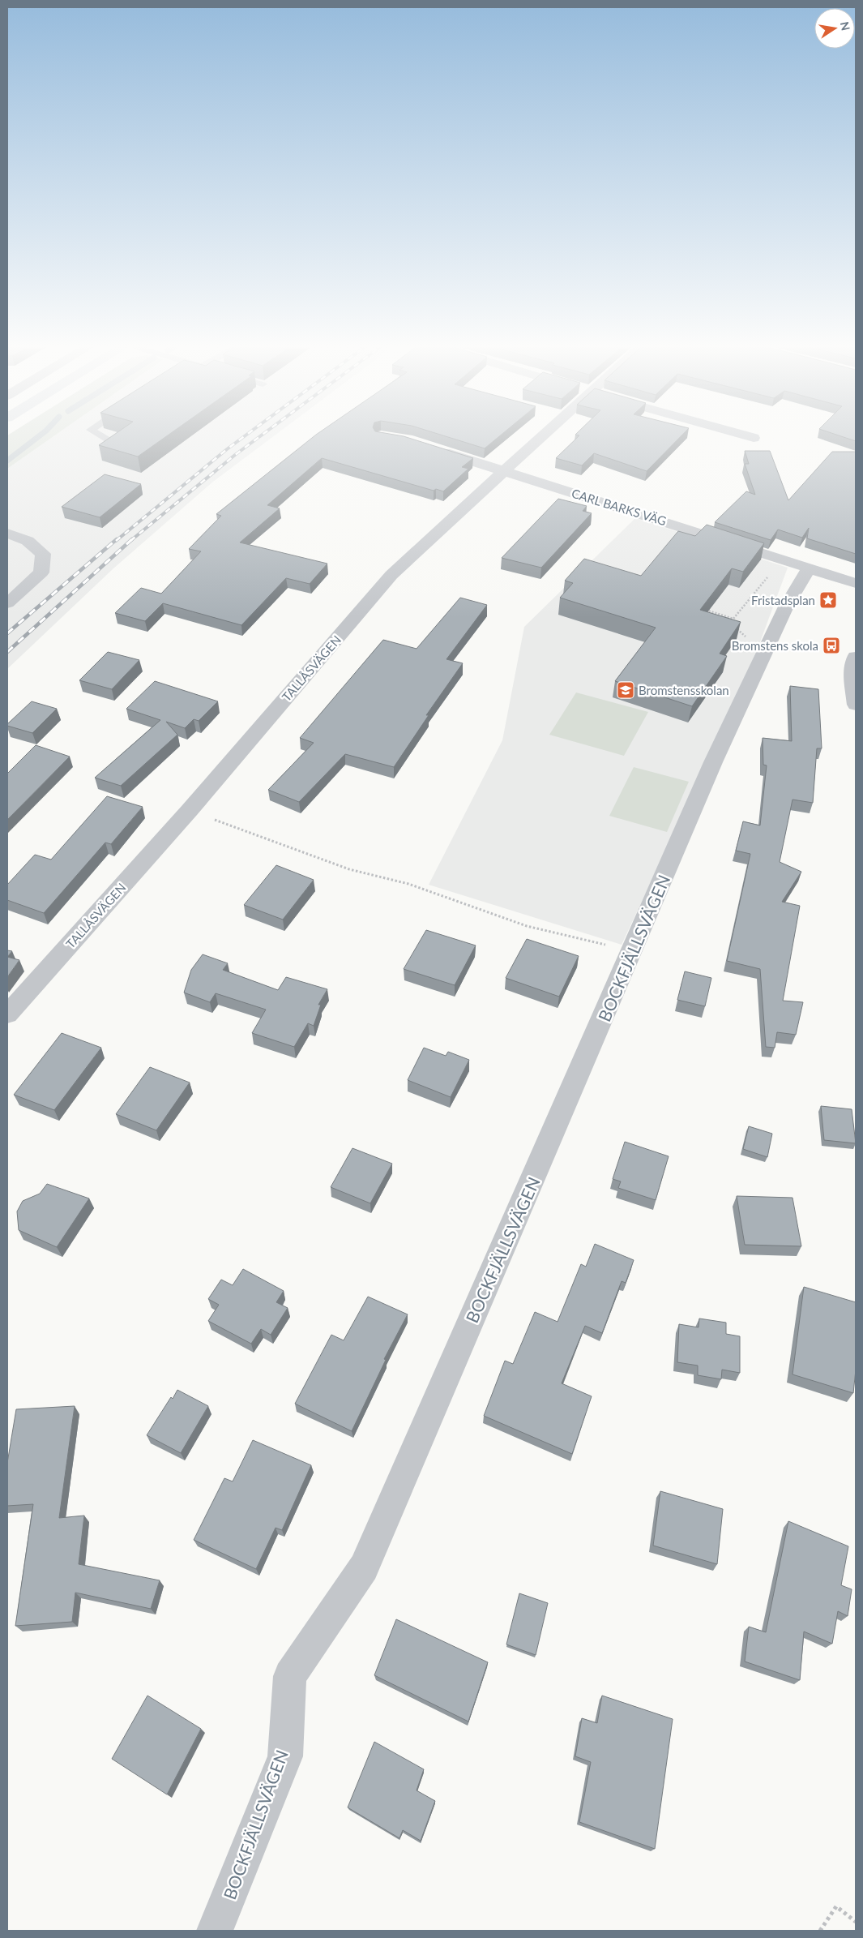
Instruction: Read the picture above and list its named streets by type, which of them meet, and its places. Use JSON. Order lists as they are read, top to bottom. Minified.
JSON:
{"streets":{"street":["CARL BARKS VÄG","TALLÅSVÄGEN","BOCKFJÄLLSVÄGEN"]},"crossings":[["CARL BARKS VÄG","TALLÅSVÄGEN"],["CARL BARKS VÄG","BOCKFJÄLLSVÄGEN"]],"places":{"place":["Fristadsplan"],"bus stop":["Bromstens skola"],"school or university":["Bromstensskolan"]},"north":"right"}
